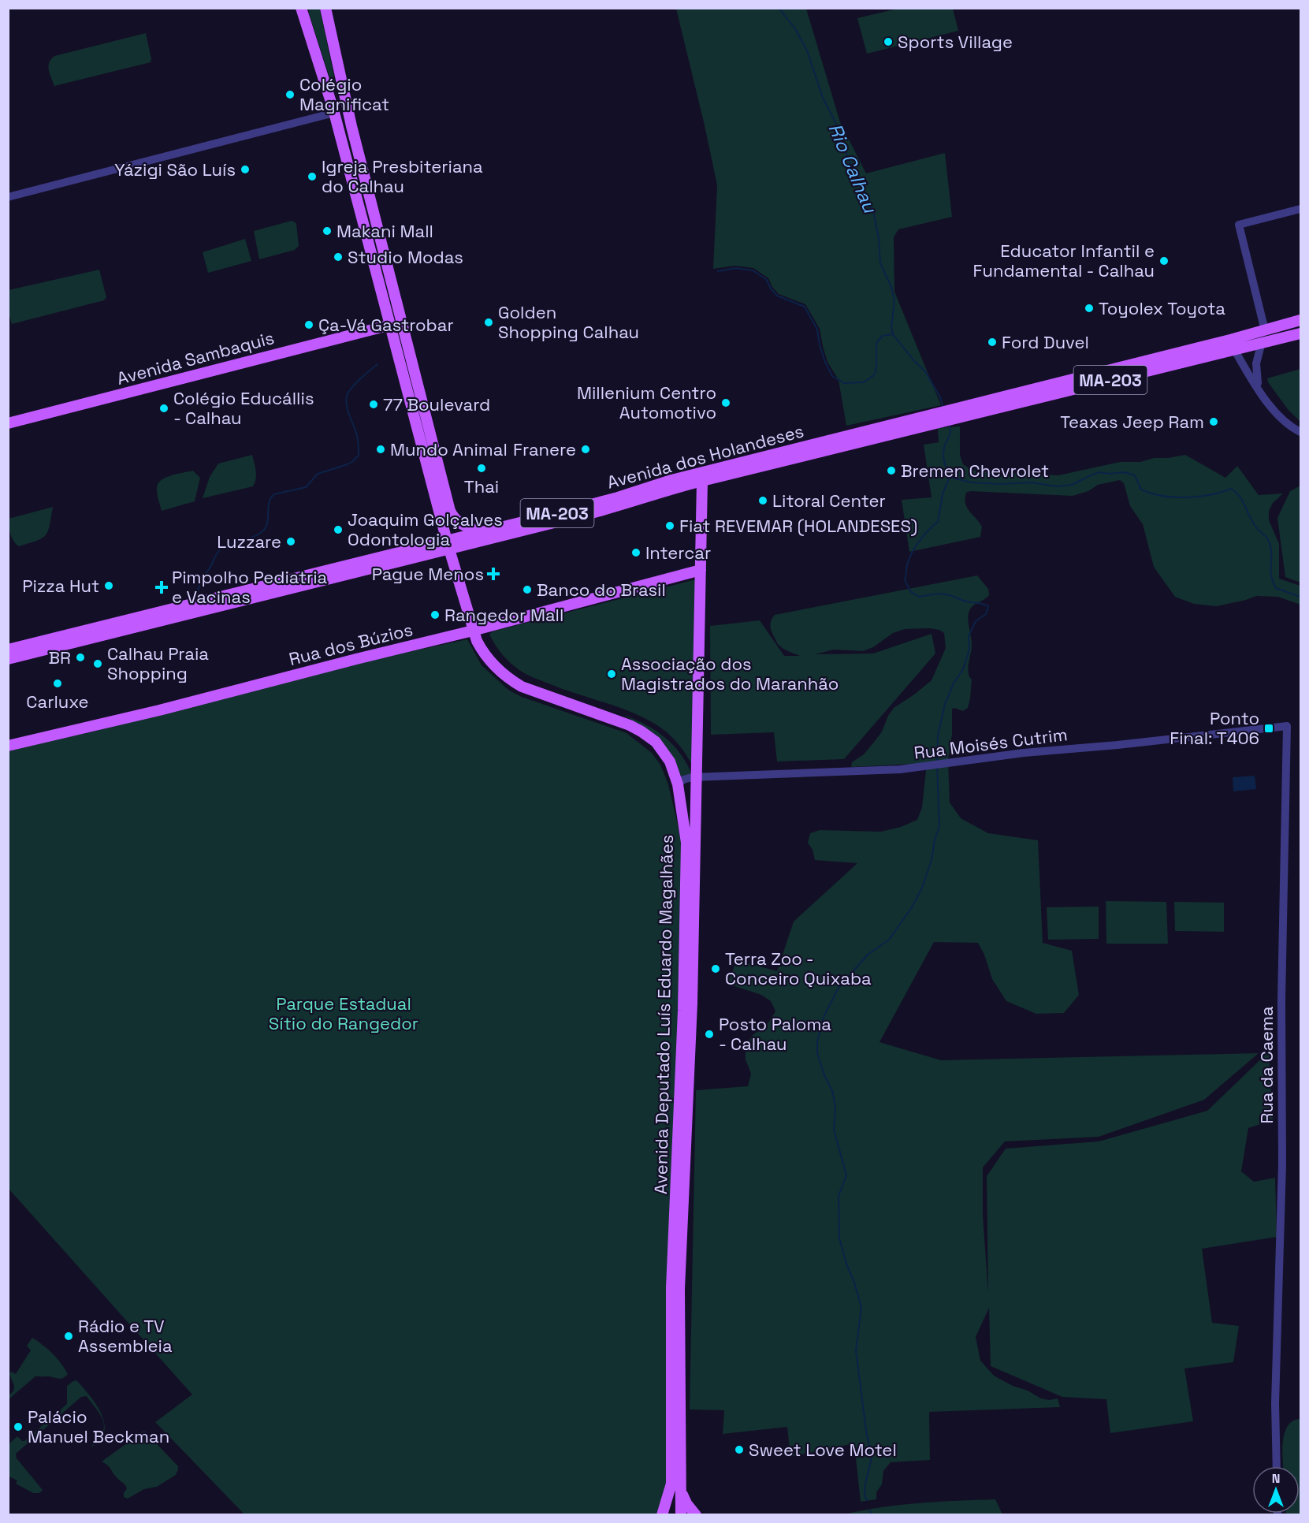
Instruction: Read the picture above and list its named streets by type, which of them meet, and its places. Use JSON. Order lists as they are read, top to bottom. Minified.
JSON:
{"streets":{"main road":["Avenida Sambaquis","MA-203","Avenida dos Holandeses","Rua dos Búzios","Avenida Deputado Luís Eduardo Magalhães"],"street":["Rua Moisés Cutrim","Rua da Caema"]},"crossings":[["Avenida Sambaquis","Avenida Deputado Luís Eduardo Magalhães"],["Avenida dos Holandeses","Avenida Deputado Luís Eduardo Magalhães"],["Rua dos Búzios","Avenida Deputado Luís Eduardo Magalhães"],["Rua Moisés Cutrim","Avenida Deputado Luís Eduardo Magalhães"],["Rua Moisés Cutrim","Rua da Caema"]],"water":["Rio Calhau"],"parks":["Parque Estadual Sítio do Rangedor"],"places":{"other":["Sports Village","Colégio Magnificat","Yázigi São Luís","Igreja Presbiteriana do Calhau","Makani Mall","Studio Modas","Educator Infantil e Fundamental - Calhau","Toyolex Toyota","Golden Shopping Calhau","Ça-Vá Gastrobar","Ford Duvel","Millenium Centro Automotivo","77 Boulevard","Colégio Educállis - Calhau","Teaxas Jeep Ram","Mundo Animal","Franere","Thai","Bremen Chevrolet","Litoral Center","Fiat REVEMAR (HOLANDESES)","Joaquim Golçalves Odontologia","Luzzare","Intercar","Pizza Hut","Banco do Brasil","Rangedor Mall","BR","Calhau Praia Shopping","Associação dos Magistrados do Maranhão","Carluxe","Terra Zoo - Conceiro Quixaba","Posto Paloma - Calhau","Rádio e TV Assembleia","Palácio Manuel Beckman","Sweet Love Motel"],"health":["Pague Menos","Pimpolho Pediatria e Vacinas"],"transit":["Ponto Final: T406"]},"north":"top"}
